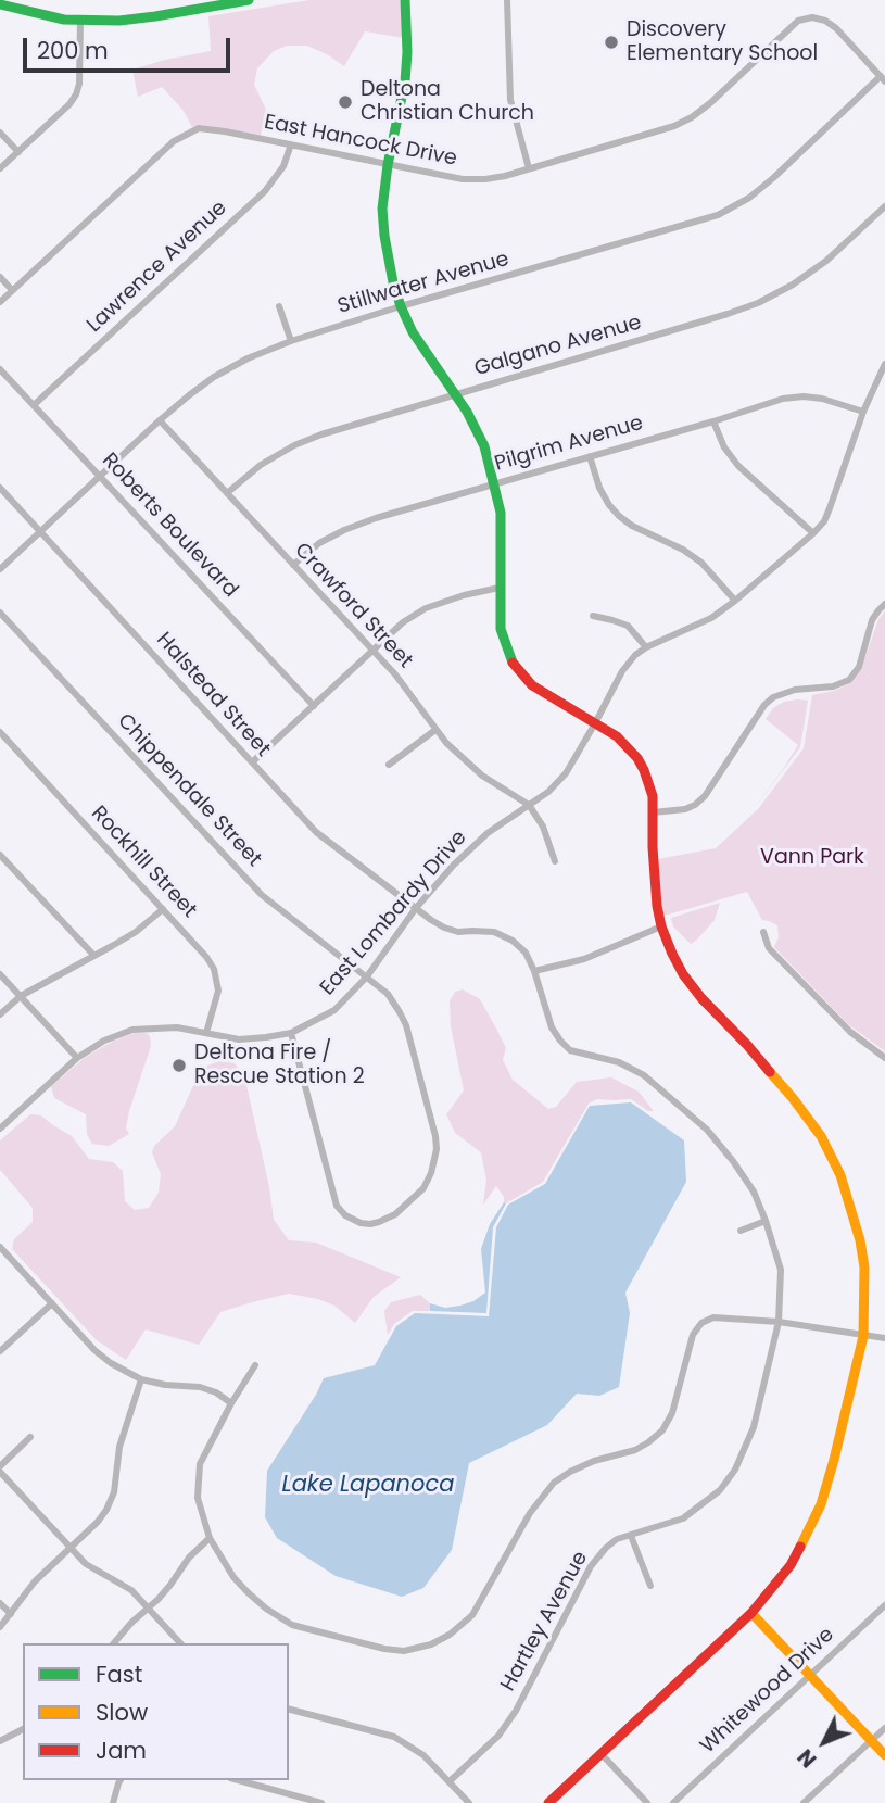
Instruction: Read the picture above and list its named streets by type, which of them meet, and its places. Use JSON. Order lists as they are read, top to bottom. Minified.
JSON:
{"streets":{"street":["East Hancock Drive","Lawrence Avenue","Stillwater Avenue","Galgano Avenue","Pilgrim Avenue","Roberts Boulevard","Crawford Street","Halstead Street","Chippendale Street","Rockhill Street","East Lombardy Drive","Hartley Avenue","Whitewood Drive"]},"crossings":[["East Hancock Drive","Lawrence Avenue"],["East Hancock Drive","Stillwater Avenue"],["Lawrence Avenue","Roberts Boulevard"],["Stillwater Avenue","Roberts Boulevard"],["Stillwater Avenue","Crawford Street"],["Stillwater Avenue","Halstead Street"],["Galgano Avenue","Crawford Street"],["Pilgrim Avenue","Crawford Street"],["Pilgrim Avenue","East Lombardy Drive"],["Crawford Street","East Lombardy Drive"],["Halstead Street","East Lombardy Drive"],["Halstead Street","Hartley Avenue"],["Chippendale Street","East Lombardy Drive"],["Rockhill Street","East Lombardy Drive"],["East Lombardy Drive","Hartley Avenue"]],"water":["Lake Lapanoca"],"parks":["Vann Park"],"places":["Discovery Elementary School","Deltona Christian Church","Deltona Fire / Rescue Station 2"],"legend":["Fast","Slow","Jam"],"scale_bar":"200 m","north":"bottom left"}
